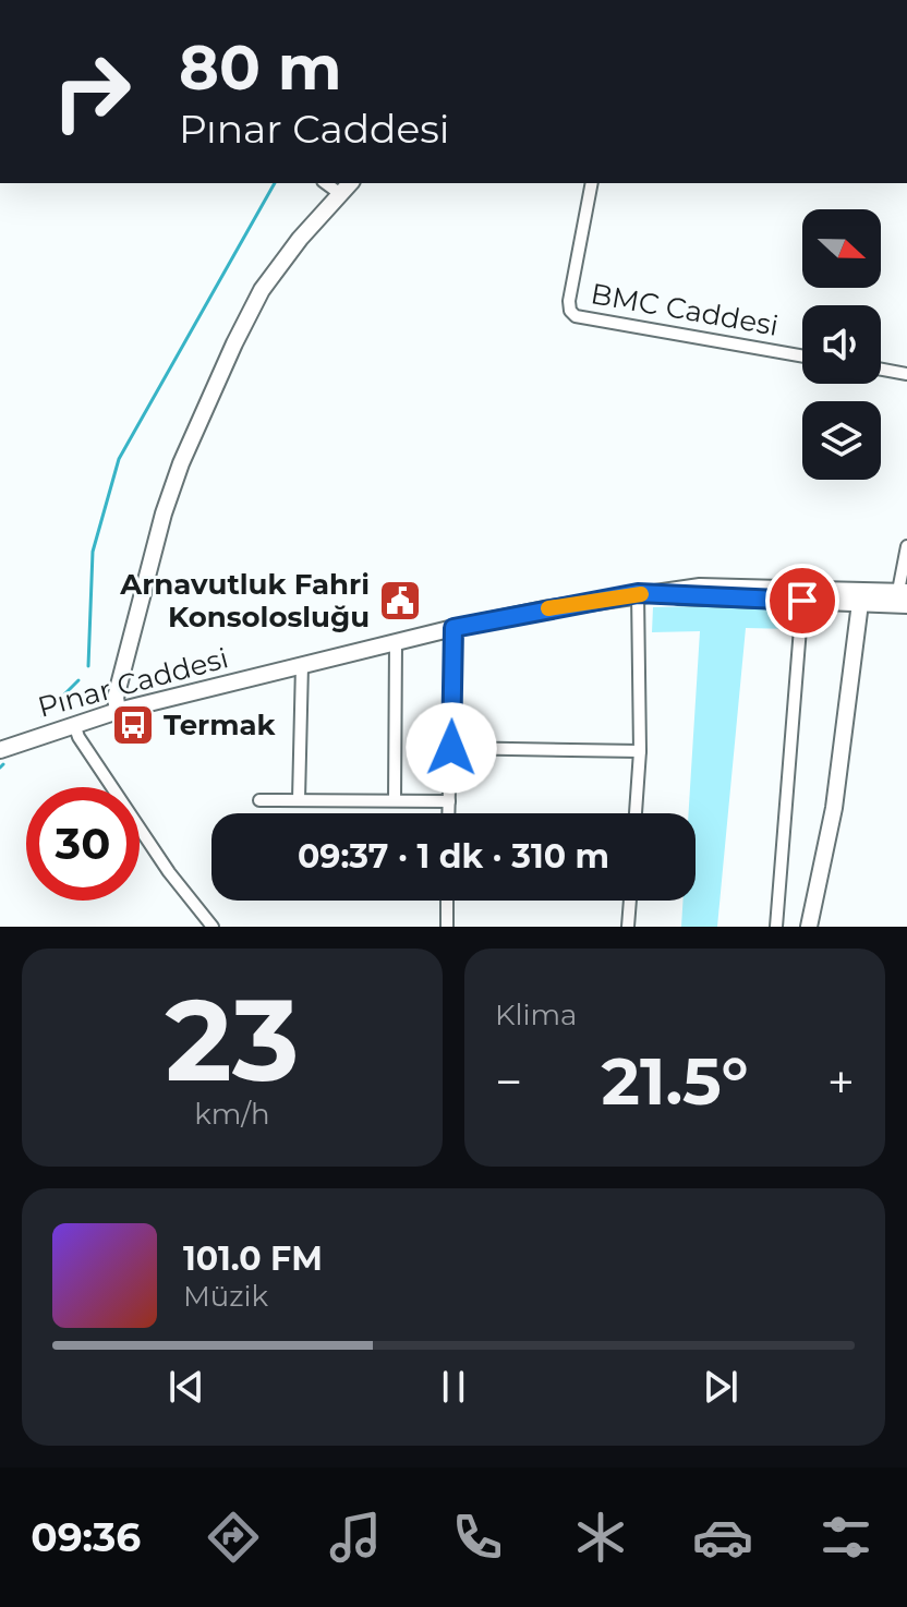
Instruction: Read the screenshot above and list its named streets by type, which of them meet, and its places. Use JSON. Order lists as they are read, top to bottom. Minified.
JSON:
{"streets":{"main road":["Pınar Caddesi"],"street":["BMC Caddesi"]},"places":{"public building":["Arnavutluk Fahri Konsolosluğu"],"bus stop":["Termak"]},"north":"right","page":{"turn":["80 m","Pınar Caddesi"],"limit":"30","trip":"09:37 · 1 dk · 310 m","tile":[["23","km/h"],"Klima"],"heat":["−","21.5°","+"],"song":["101.0 FM","Müzik"],"tabs":"09:36"}}
